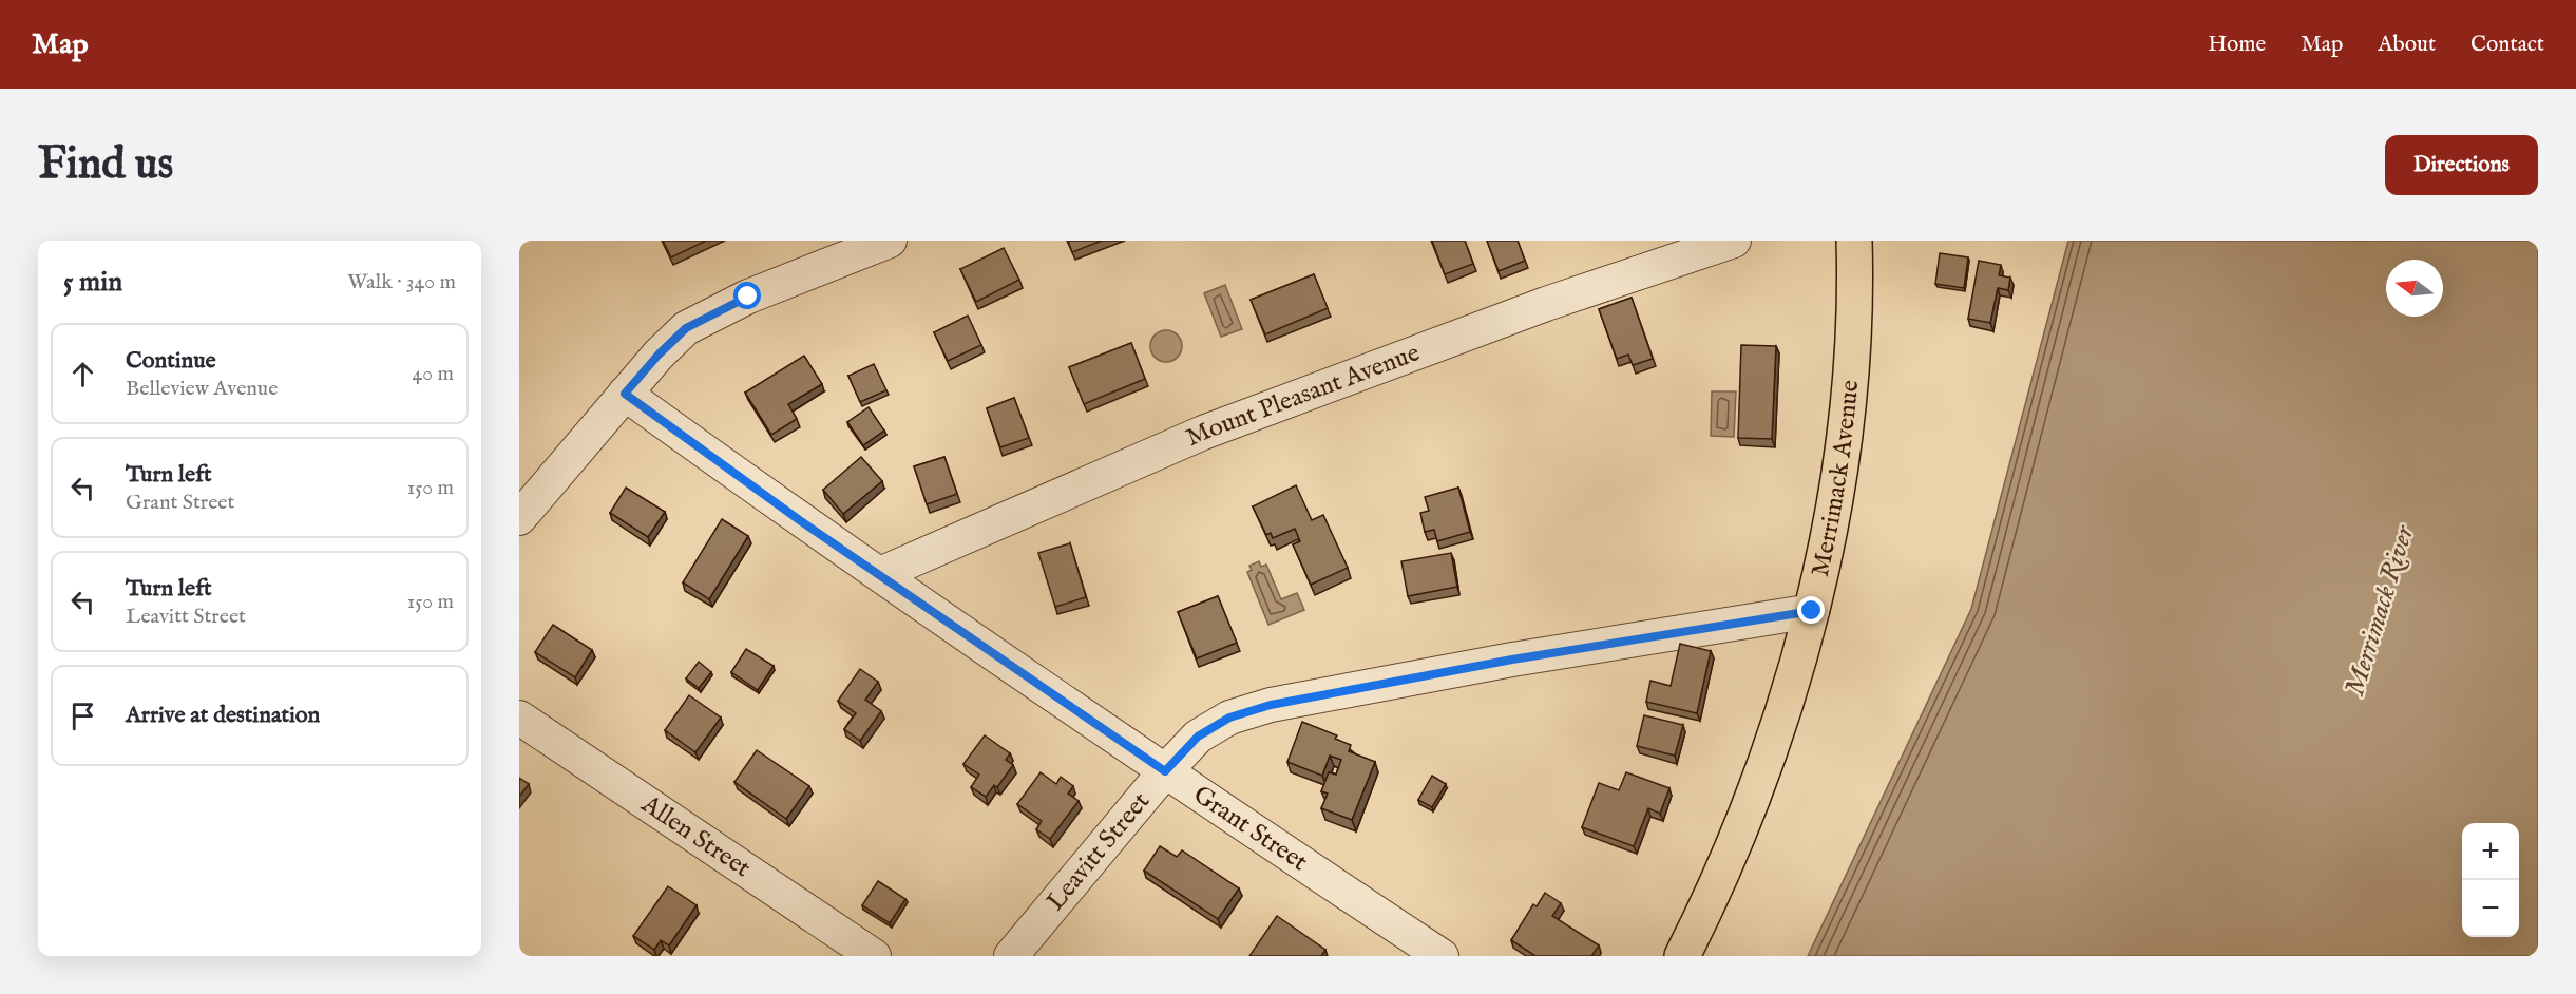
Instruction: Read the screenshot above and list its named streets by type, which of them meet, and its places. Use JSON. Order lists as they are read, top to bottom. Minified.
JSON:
{"streets":{"main road":["Merrimack Avenue"],"street":["Mount Pleasant Avenue","Grant Street","Allen Street","Leavitt Street"]},"crossings":[["Mount Pleasant Avenue","Grant Street"],["Merrimack Avenue","Leavitt Street"],["Grant Street","Leavitt Street"]],"water":["Merrimack River"],"north":"left","page":{"header":"Map","nav":["Home","Map","About","Contact"],"buttons":"Directions","title":"Find us","heading":["5 min","Walk · 340 m"],"list":[["Continue","Belleview Avenue","40 m"],["Turn left","Grant Street","150 m"],["Turn left","Leavitt Street","150 m"],"Arrive at destination"],"map_buttons":["+","−"]}}
